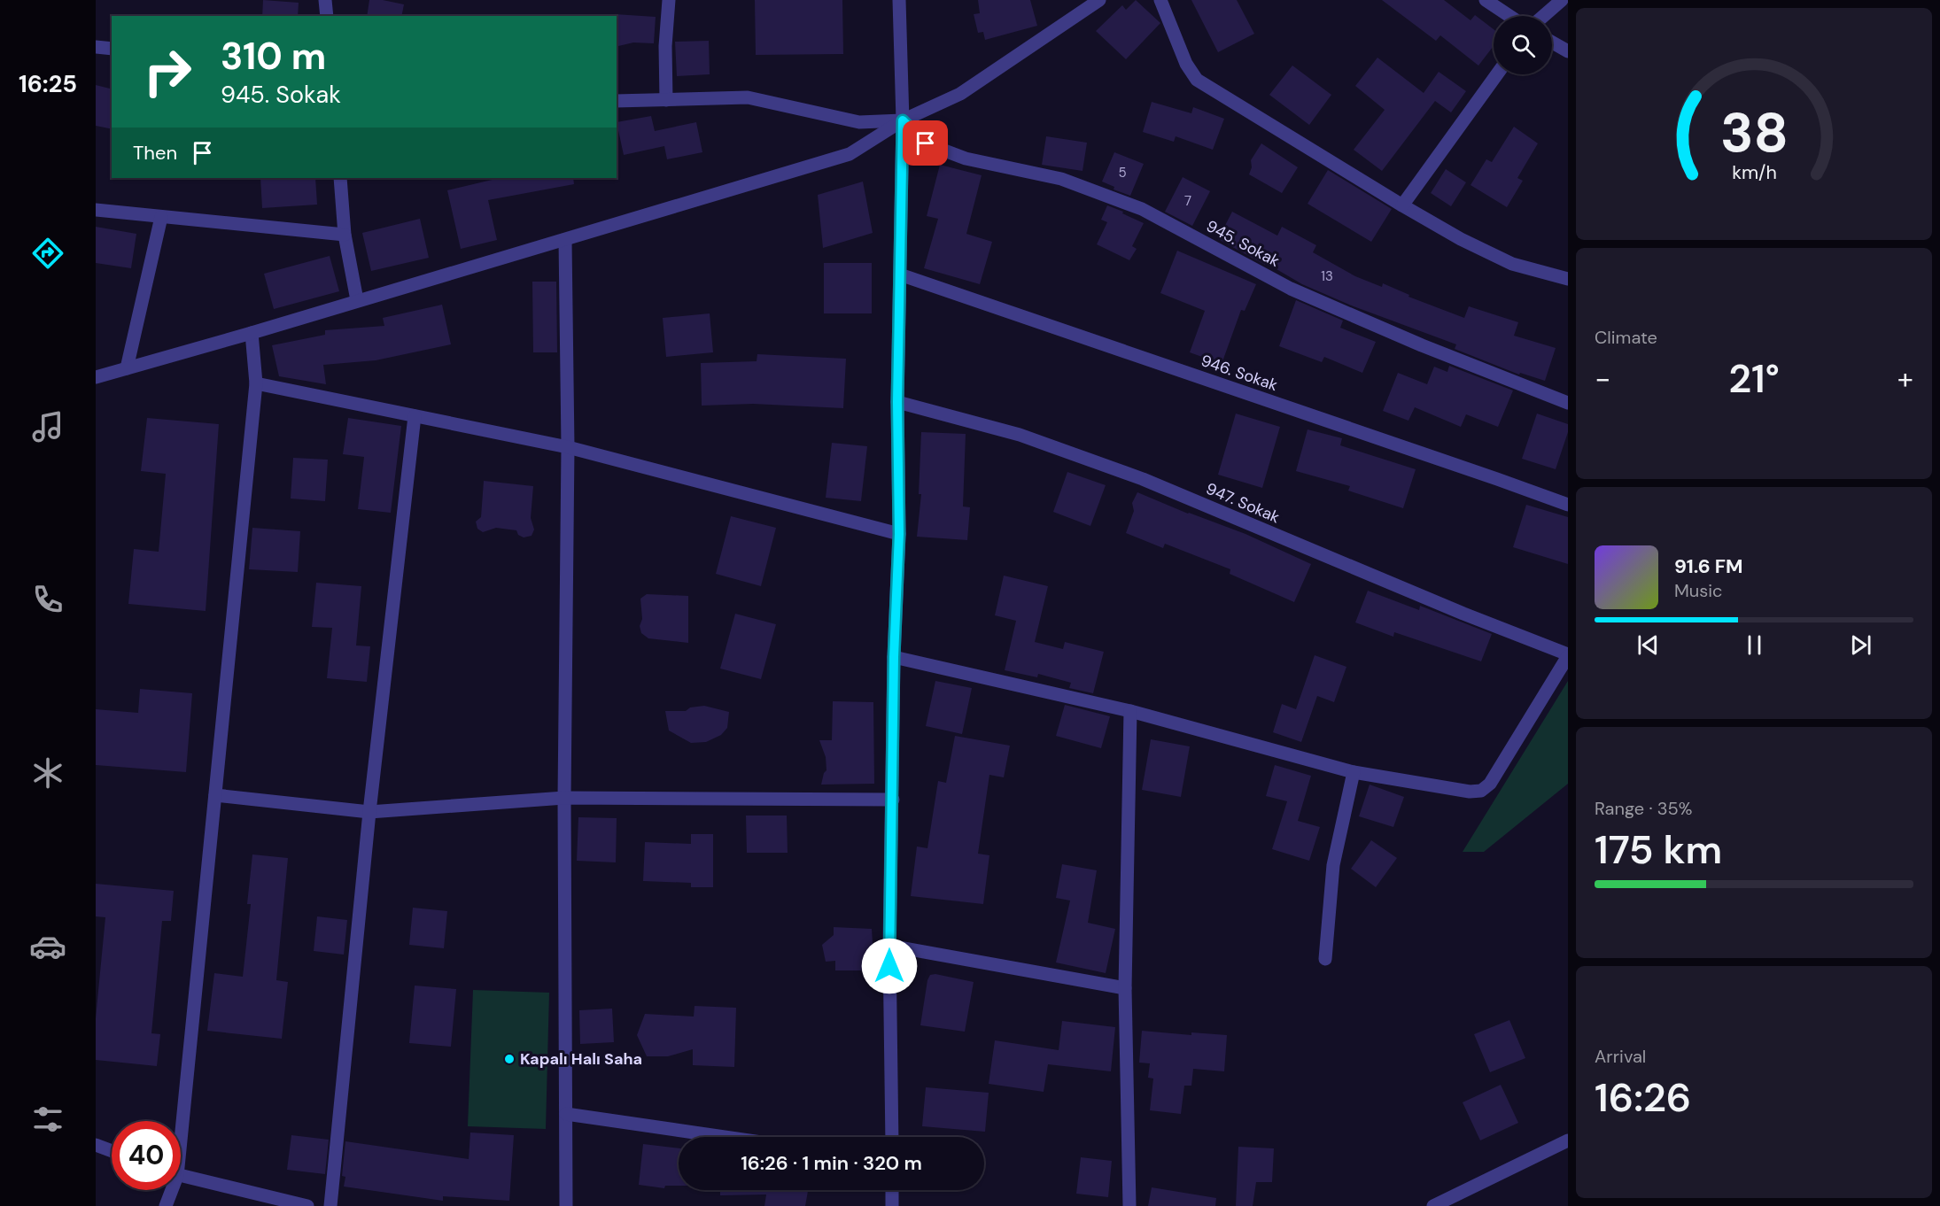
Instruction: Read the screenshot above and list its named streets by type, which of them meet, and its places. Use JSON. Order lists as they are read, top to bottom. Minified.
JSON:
{"streets":{"street":["945. Sokak","946. Sokak","947. Sokak"]},"places":["Kapalı Halı Saha"],"house_numbers":["5","7","13"],"page":{"tabs":"16:25","turn":["310 m","945. Sokak"],"then":"Then","tile":["Climate",["Range · 35%","175 km"],["Arrival","16:26"]],"heat":["−","21°","+"],"song":["91.6 FM","Music"],"limit":"40","trip":"16:26 · 1 min · 320 m","gauge":["38","km/h"]}}
